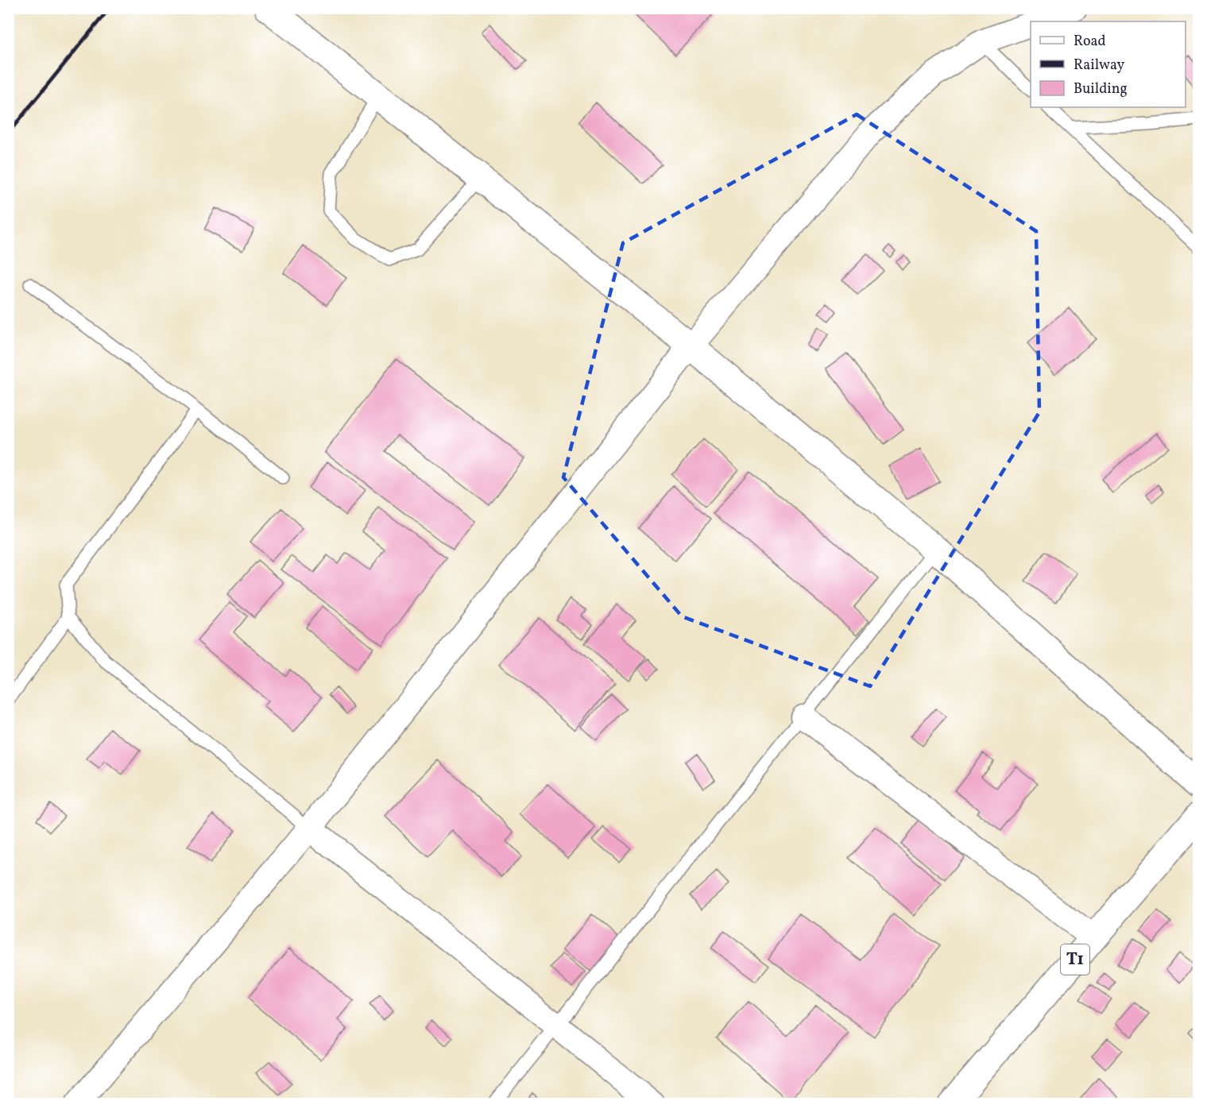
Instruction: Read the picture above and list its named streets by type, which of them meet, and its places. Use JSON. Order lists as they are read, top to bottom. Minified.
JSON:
{"streets":{"main road":["T1"]},"legend":["Road","Railway","Building"]}
